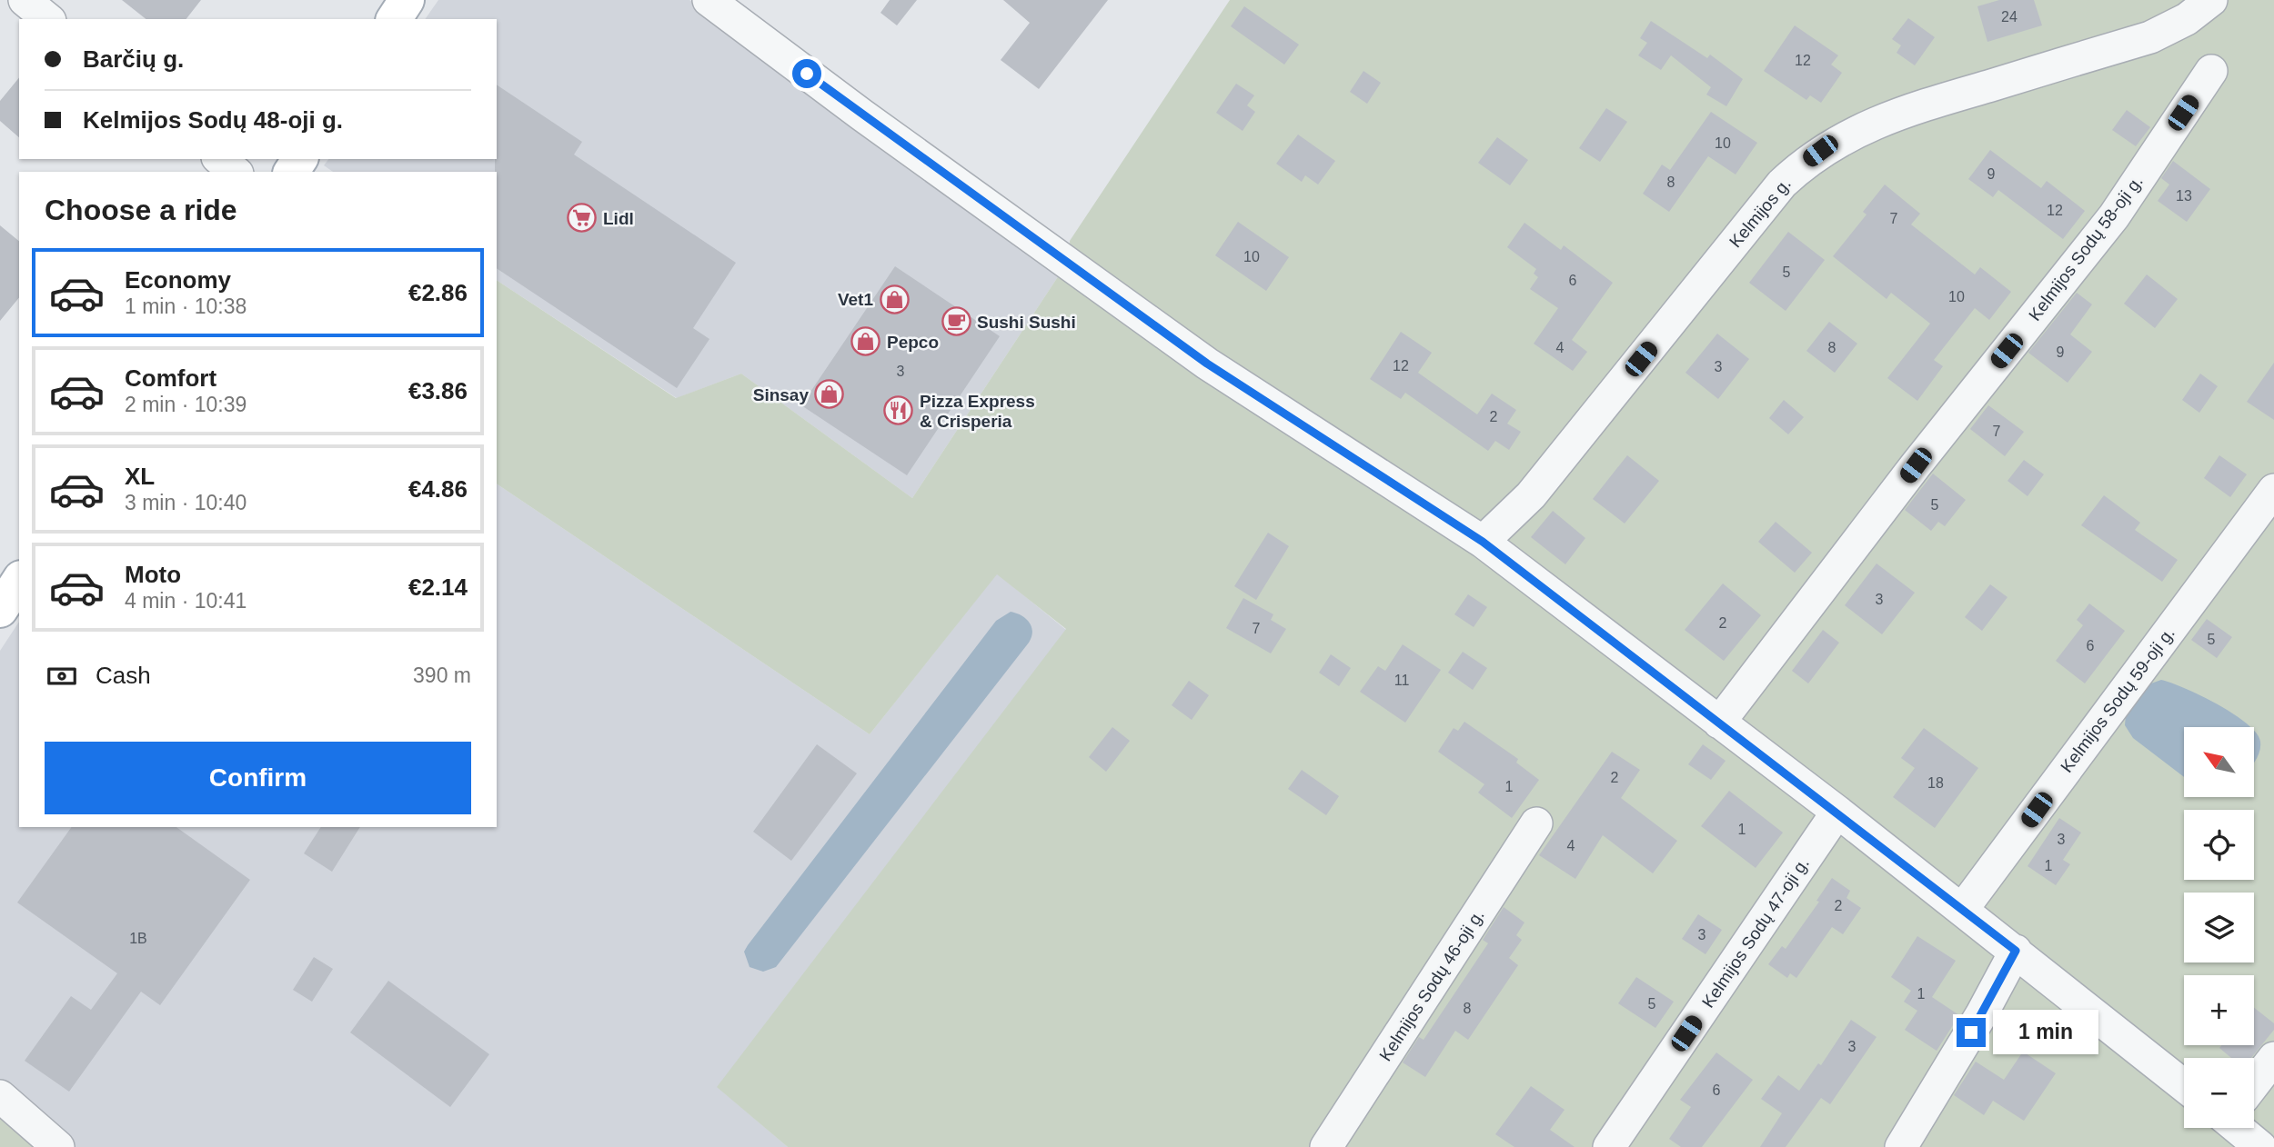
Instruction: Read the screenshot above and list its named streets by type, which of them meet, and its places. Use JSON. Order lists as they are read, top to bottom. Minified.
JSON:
{"streets":{"street":["Kelmijos g.","Kelmijos Sodų 58-oji g.","Kelmijos Sodų 59-oji g.","Kelmijos Sodų 47-oji g.","Kelmijos Sodų 46-oji g."]},"places":{"supermarket":["Lidl"],"shop":["Vet1","Pepco","Sinsay"],"cafe":["Sushi Sushi"],"restaurant":["Pizza Express & Crisperia"]},"house_numbers":["24","12","10","9","8","13","12","7","10","5","6","10","4","8","9","12","3","3","2","7","5","3","2","7","5","6","11","2","18","1","1","3","4","1","2","3","1B","1","5","8","3","6"],"north":"top left","page":{"banner":["Barčių g.","Kelmijos Sodų 48-oji g."],"heading":"Choose a ride","list":[{"name":"Economy","note":"1 min · 10:38","value":"€2.86"},{"name":"Comfort","note":"2 min · 10:39","value":"€3.86"},{"name":"XL","note":"3 min · 10:40","value":"€4.86"},{"name":"Moto","note":"4 min · 10:41","value":"€2.14"}],"pay":["Cash","390 m"],"map_buttons":["+","−"],"buttons":"Confirm","bubble":"1 min"}}
